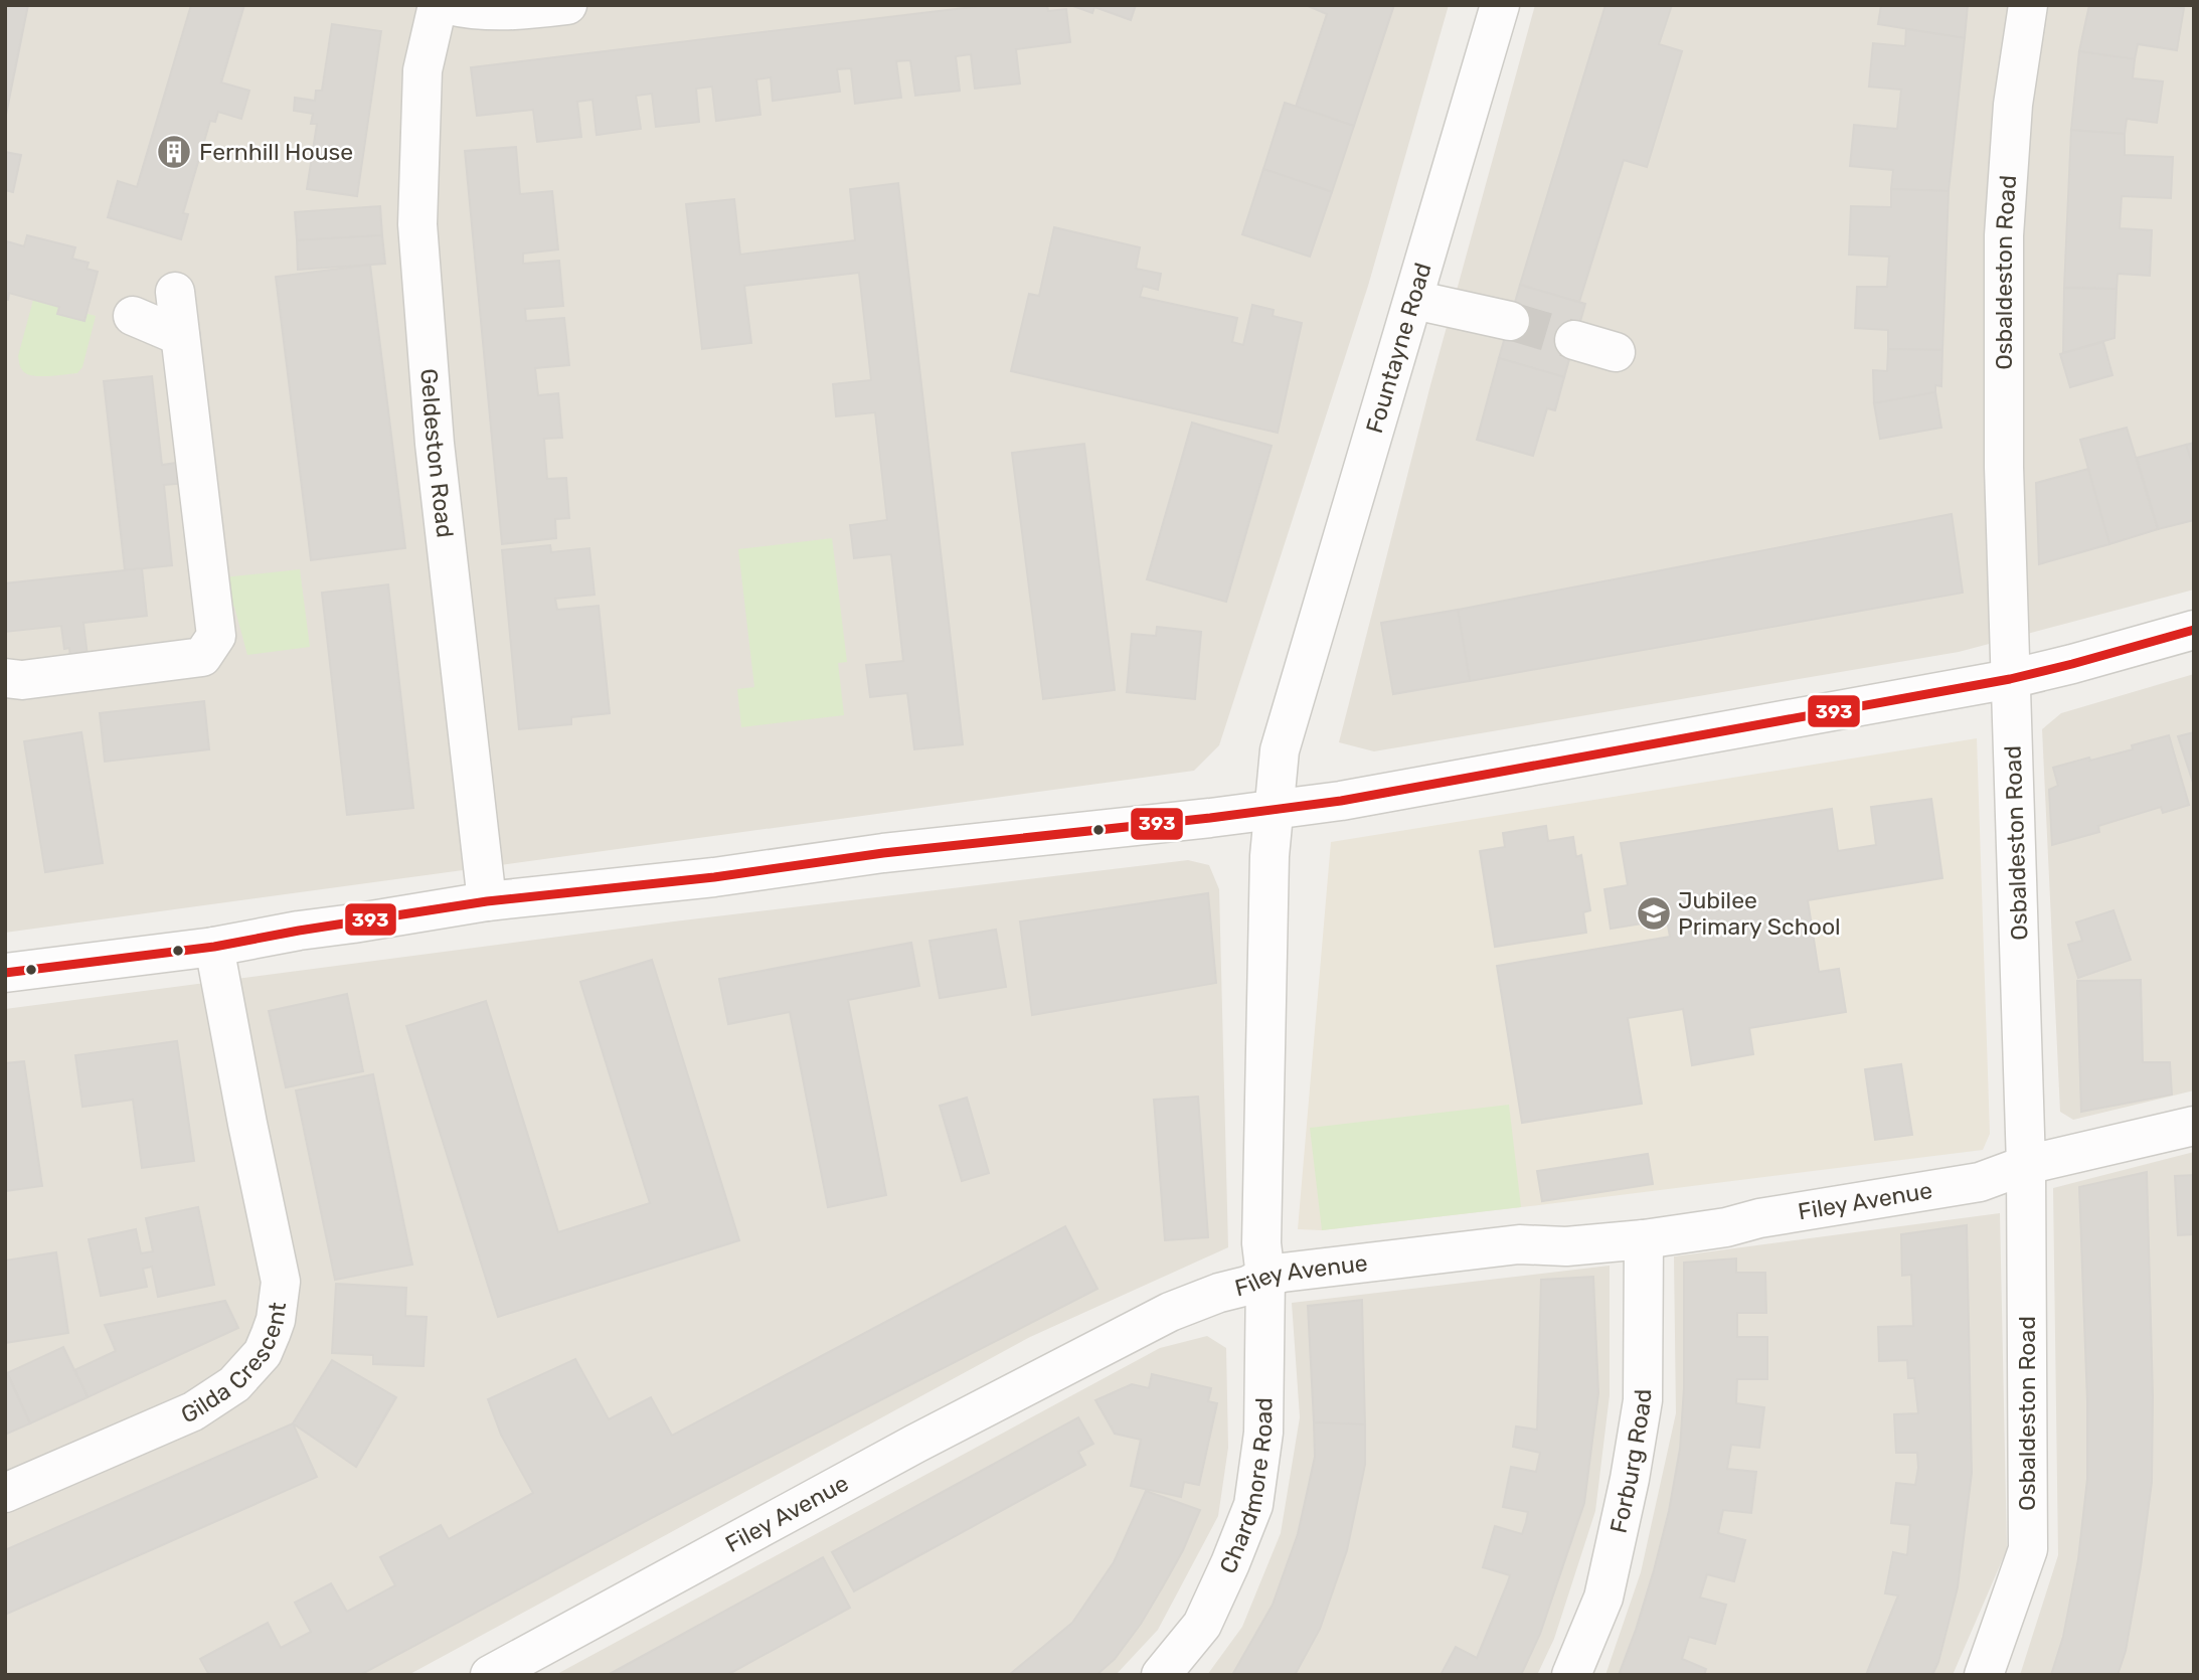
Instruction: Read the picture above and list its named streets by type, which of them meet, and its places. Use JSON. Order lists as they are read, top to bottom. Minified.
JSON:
{"streets":{"street":["Osbaldeston Road","Fountayne Road","Geldeston Road","Filey Avenue","Gilda Crescent","Forburg Road","Chardmore Road"]},"crossings":[["Osbaldeston Road","Filey Avenue"],["Fountayne Road","Filey Avenue"],["Fountayne Road","Chardmore Road"],["Filey Avenue","Forburg Road"],["Filey Avenue","Chardmore Road"]],"places":{"building":["Fernhill House"],"school or university":["Jubilee Primary School"]},"lines":["transit line 393"]}
